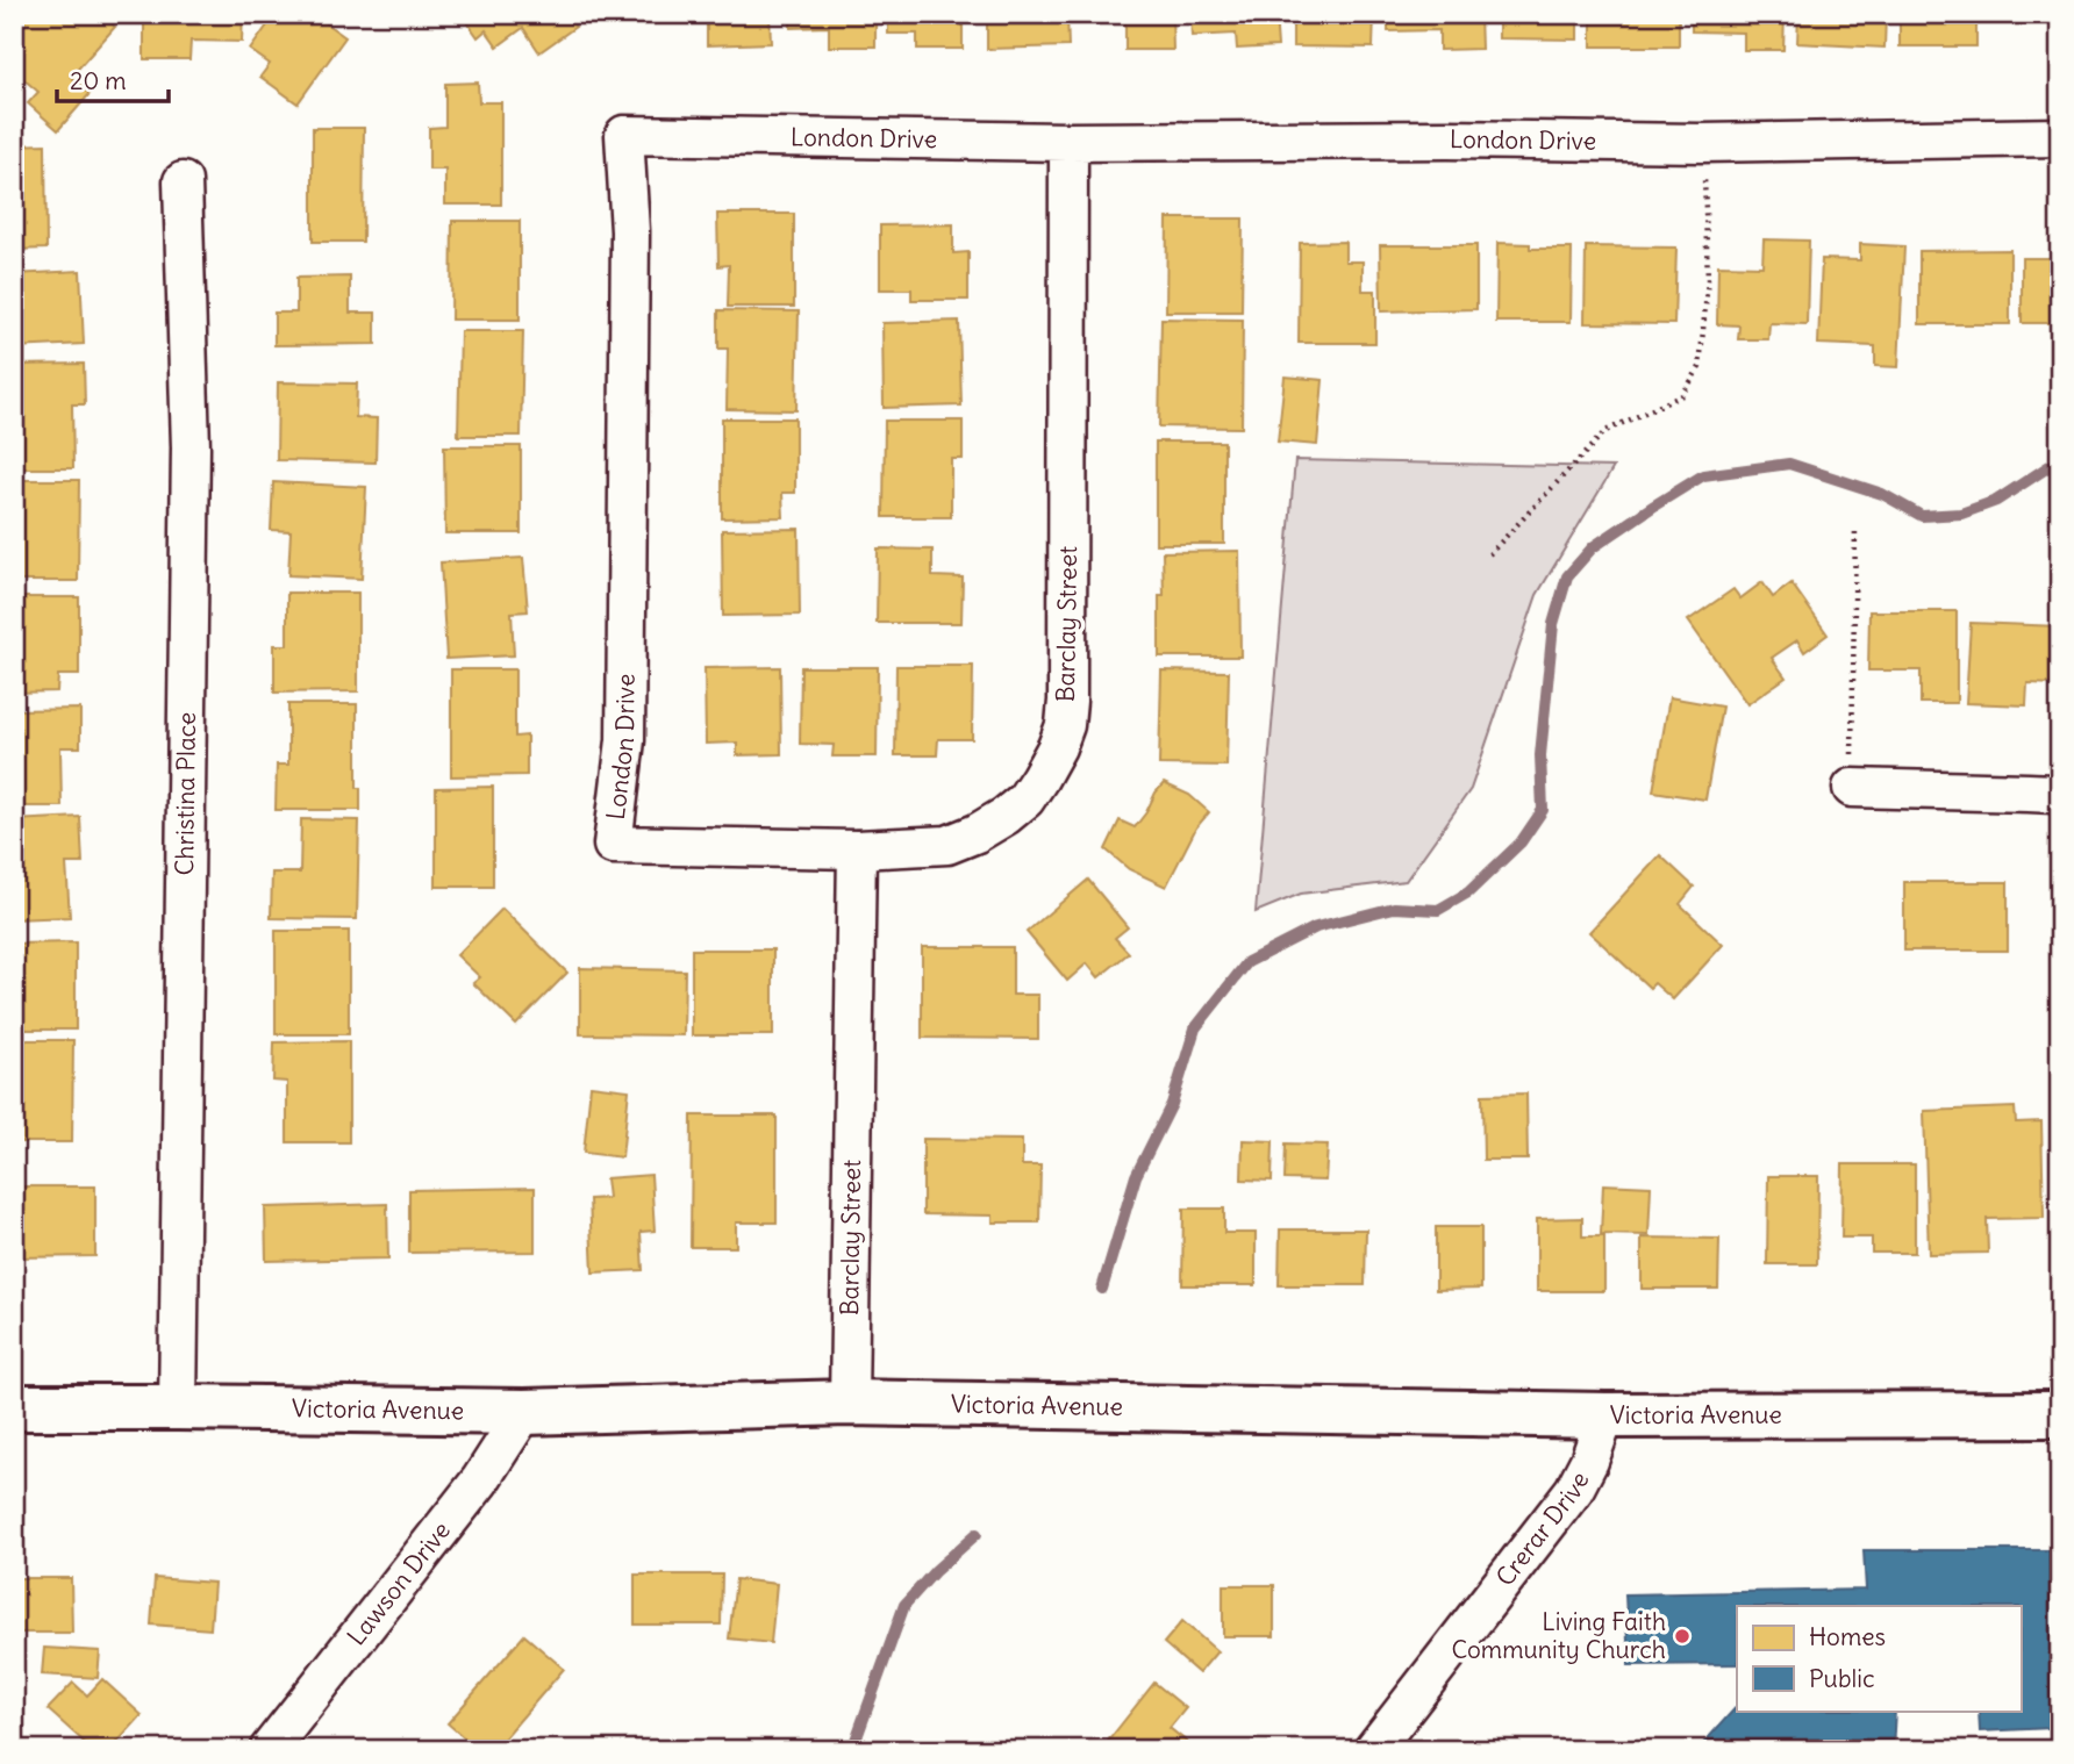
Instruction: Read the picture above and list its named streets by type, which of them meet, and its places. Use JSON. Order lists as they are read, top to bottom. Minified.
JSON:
{"streets":{"street":["London Drive","Barclay Street","Christina Place","Victoria Avenue","Crerar Drive","Lawson Drive"]},"crossings":[["London Drive","Barclay Street"],["Barclay Street","Victoria Avenue"],["Christina Place","Victoria Avenue"],["Victoria Avenue","Crerar Drive"],["Victoria Avenue","Lawson Drive"]],"places":["Living Faith Community Church"],"legend":["Homes","Public"],"scale_bar":"20 m"}
